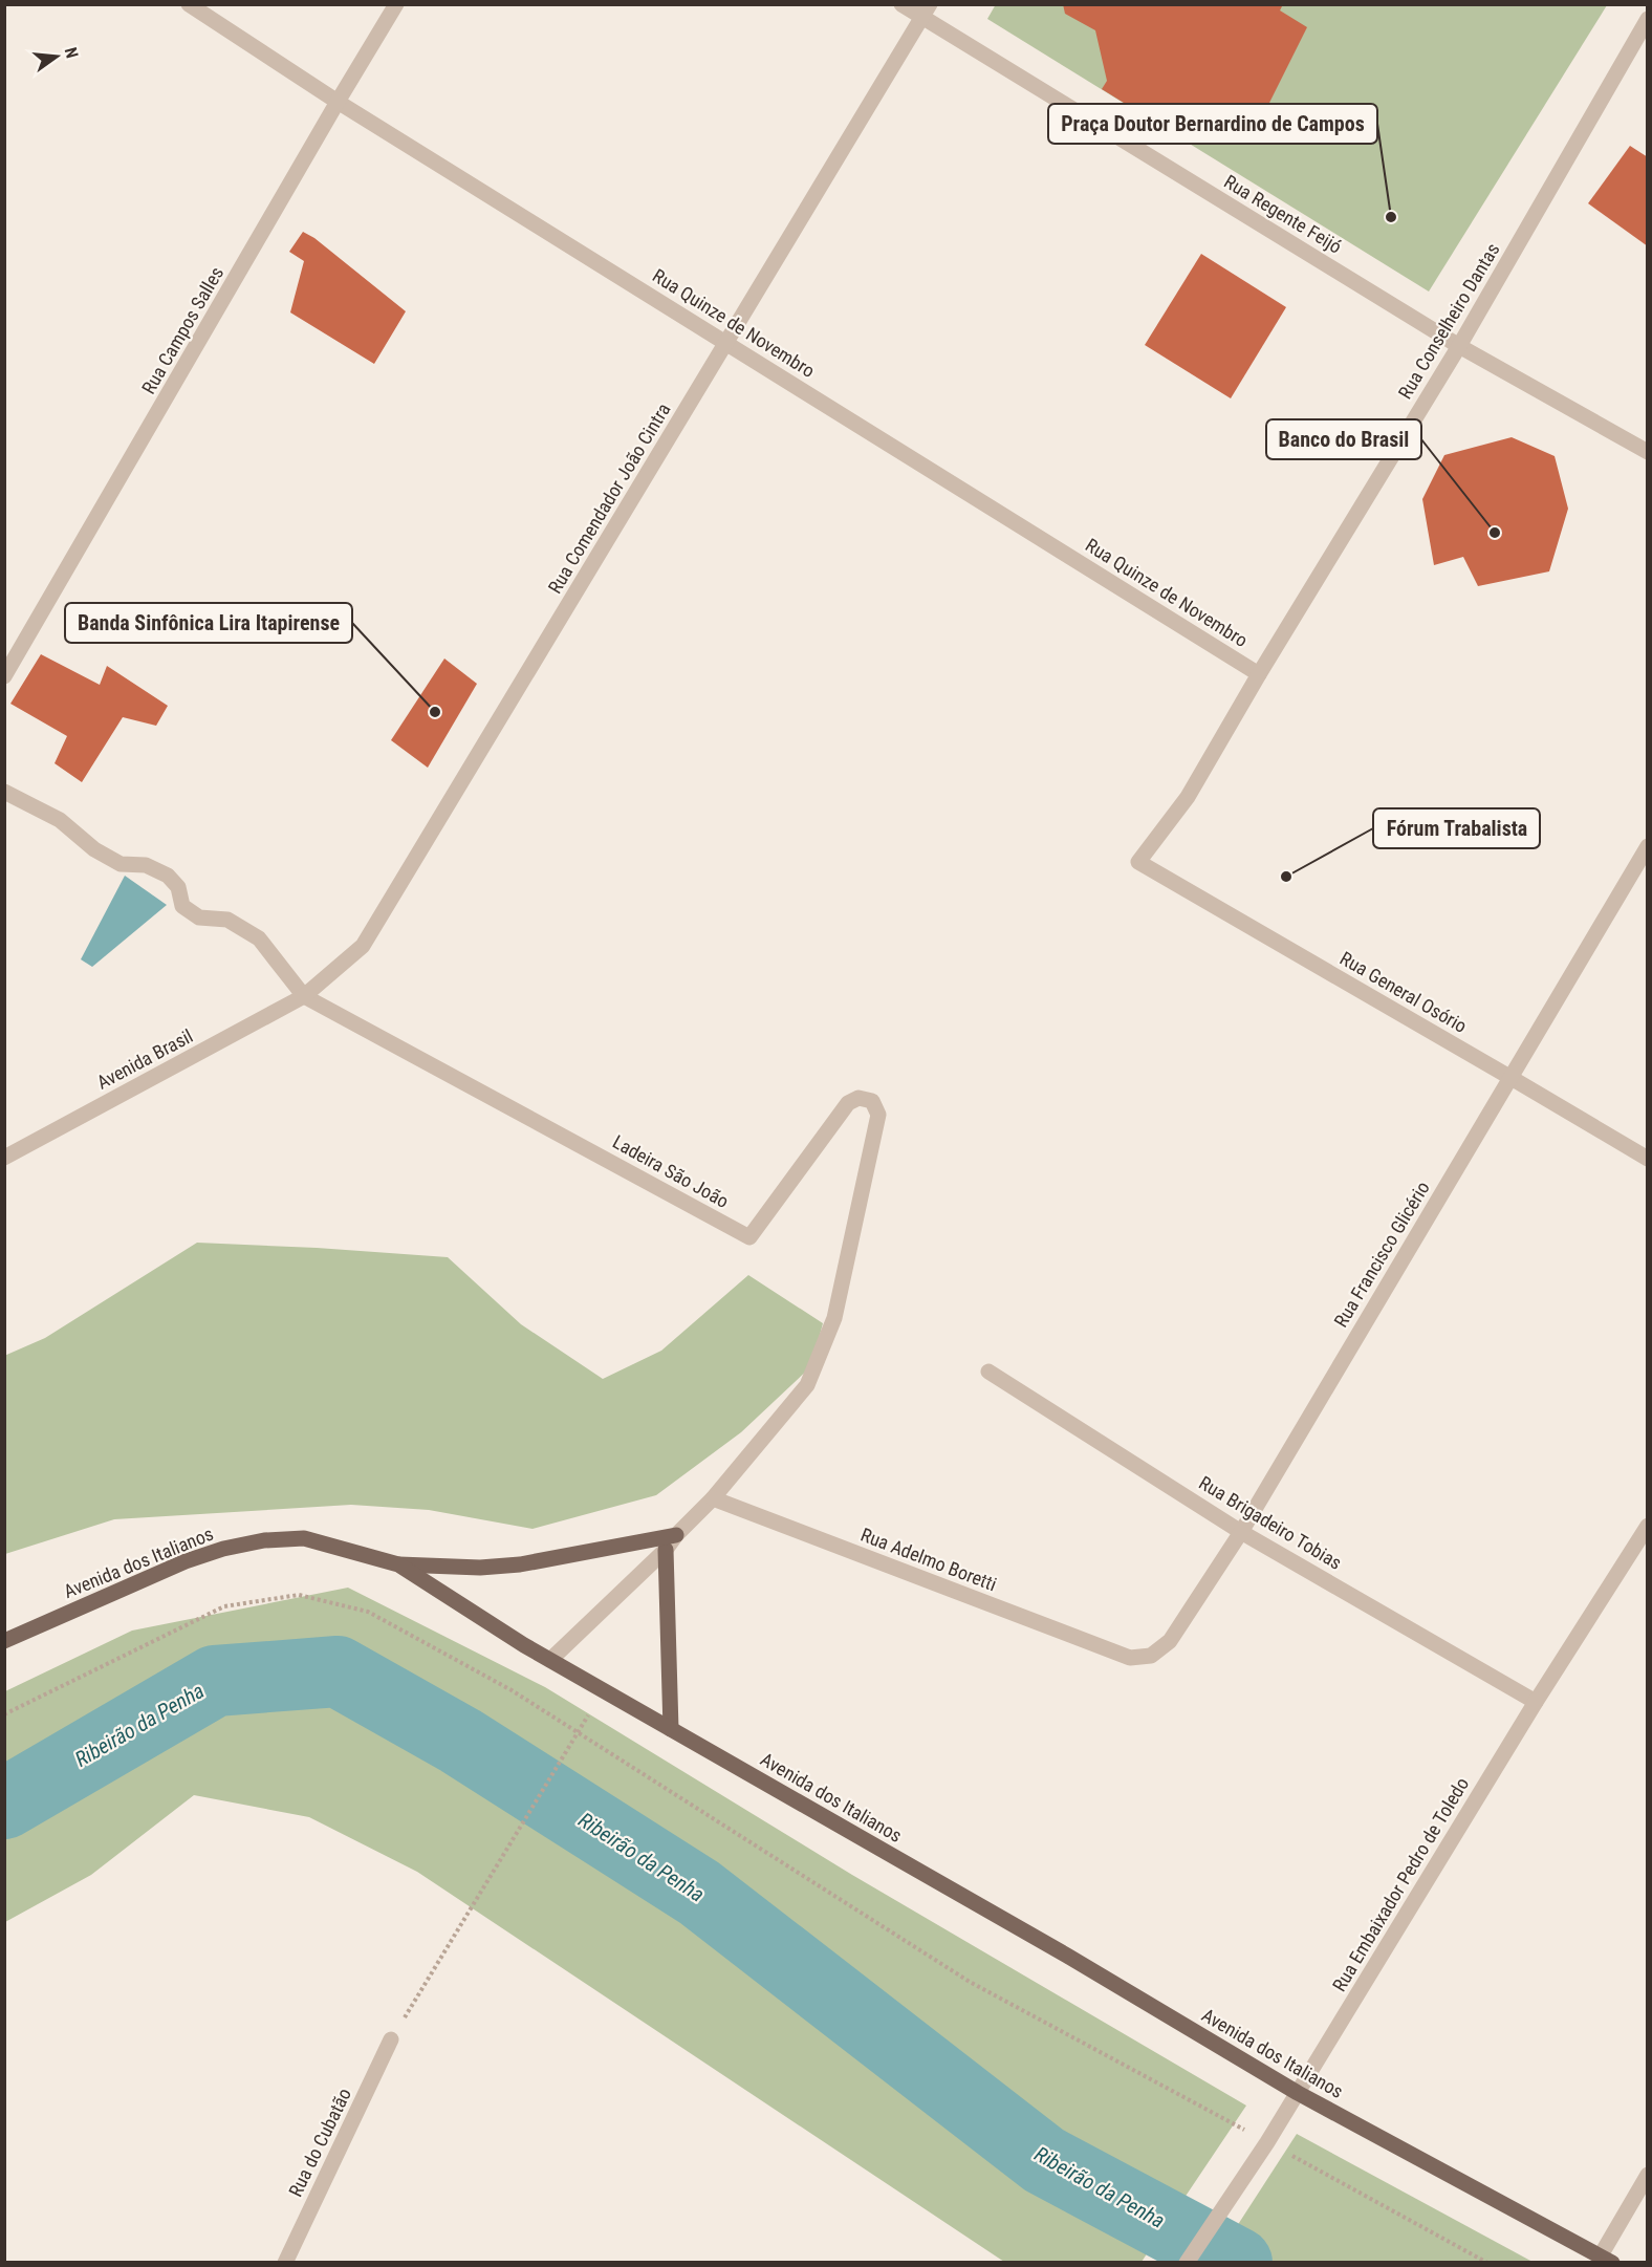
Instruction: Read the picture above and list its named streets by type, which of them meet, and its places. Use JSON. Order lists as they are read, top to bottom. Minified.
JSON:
{"streets":{"main road":["Avenida dos Italianos"],"street":["Rua Regente Feijó","Rua Conselheiro Dantas","Rua Quinze de Novembro","Rua Campos Salles","Rua Comendador João Cintra","Rua General Osório","Avenida Brasil","Ladeira São João","Rua Francisco Glicério","Rua Brigadeiro Tobias","Rua Adelmo Boretti","Rua Embaixador Pedro de Toledo","Rua do Cubatão"]},"crossings":[["Rua Regente Feijó","Rua Conselheiro Dantas"],["Rua Regente Feijó","Rua Comendador João Cintra"],["Rua Conselheiro Dantas","Rua Quinze de Novembro"],["Rua Conselheiro Dantas","Rua General Osório"],["Rua Quinze de Novembro","Rua Campos Salles"],["Rua Quinze de Novembro","Rua Comendador João Cintra"],["Rua Comendador João Cintra","Avenida Brasil"],["Rua Comendador João Cintra","Ladeira São João"],["Rua General Osório","Rua Francisco Glicério"],["Avenida Brasil","Ladeira São João"],["Ladeira São João","Rua Adelmo Boretti"],["Ladeira São João","Avenida dos Italianos"],["Rua Francisco Glicério","Rua Brigadeiro Tobias"],["Rua Francisco Glicério","Rua Adelmo Boretti"],["Rua Brigadeiro Tobias","Rua Embaixador Pedro de Toledo"],["Avenida dos Italianos","Rua Embaixador Pedro de Toledo"]],"water":["Ribeirão da Penha"],"places":["Praça Doutor Bernardino de Campos","Banco do Brasil","Banda Sinfônica Lira Itapirense","Fórum Trabalista"],"north":"right"}
